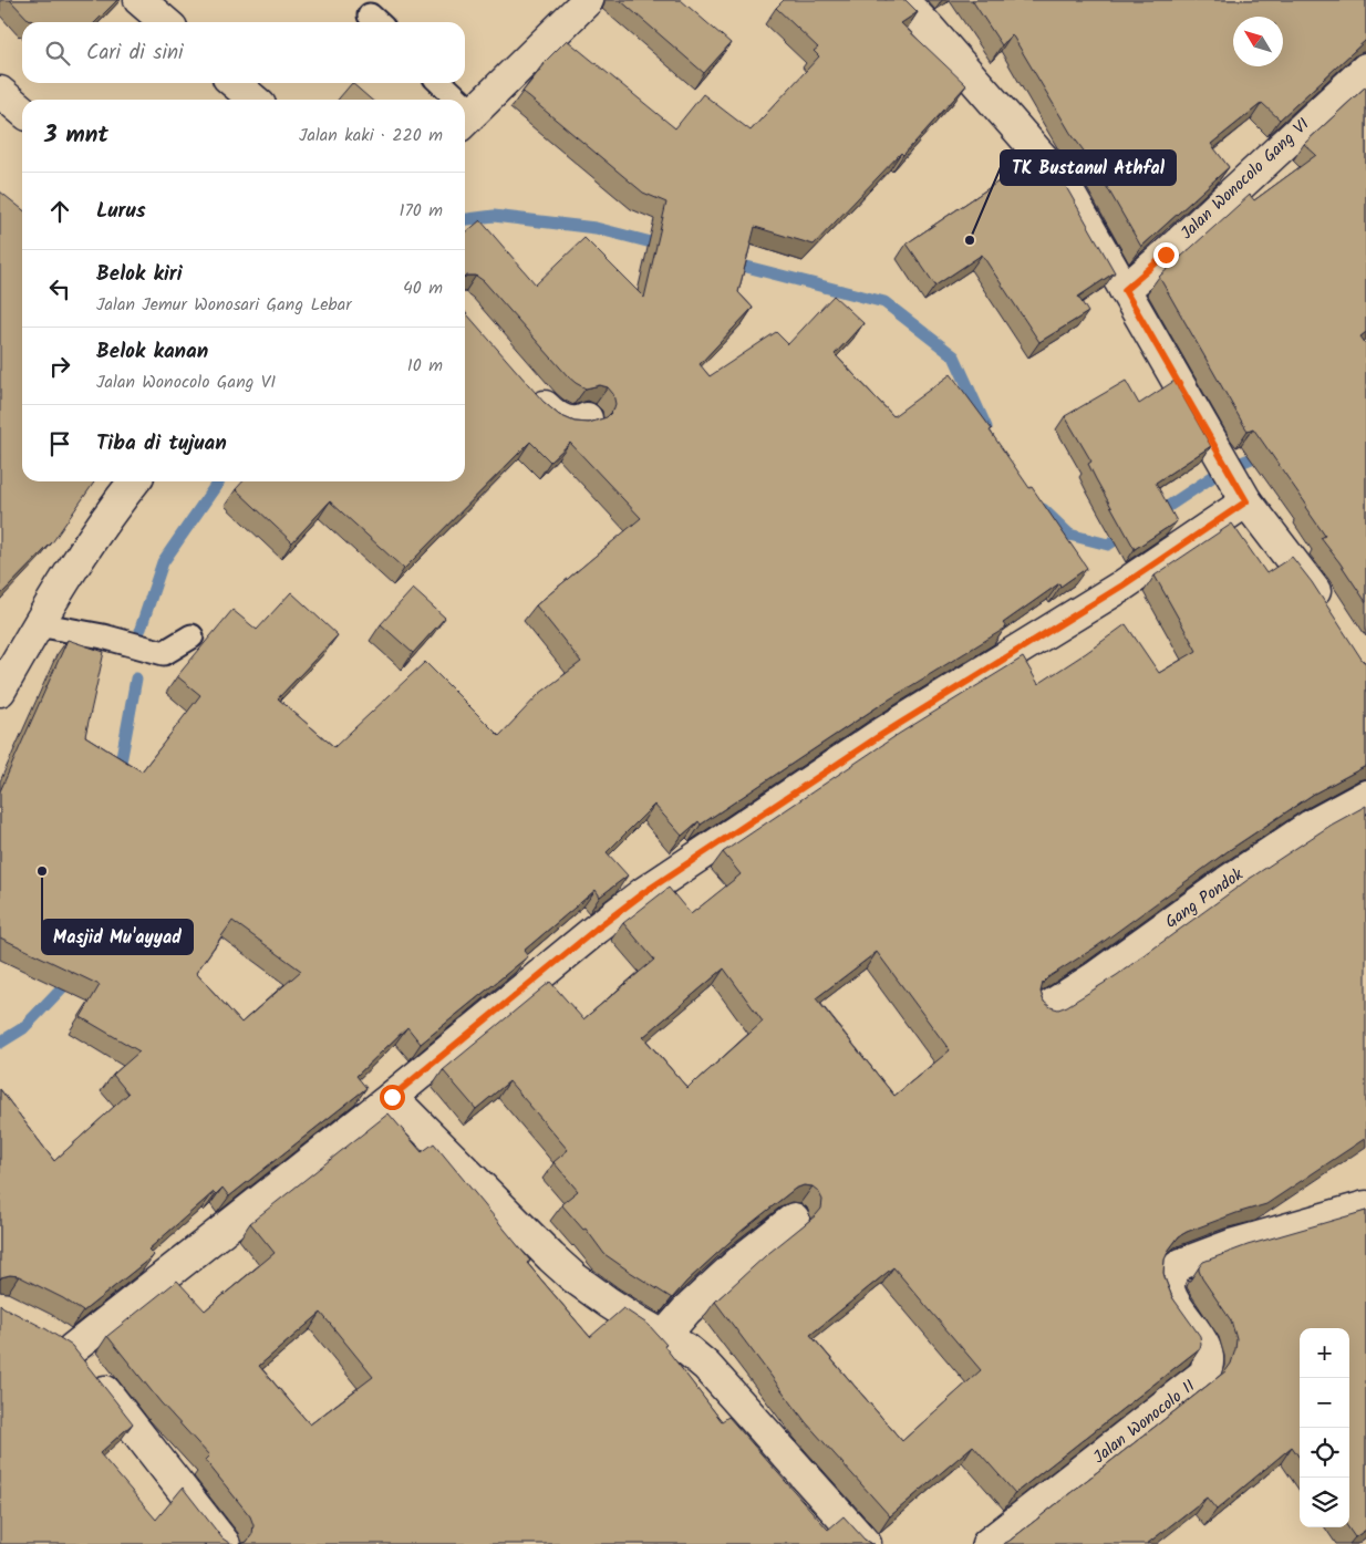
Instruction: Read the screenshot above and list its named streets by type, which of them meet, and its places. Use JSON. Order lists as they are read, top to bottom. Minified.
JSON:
{"streets":{"street":["Jalan Wonocolo Gang VI","Gang Pondok","Jalan Wonocolo II"]},"places":["TK Bustanul Athfal","Masjid Mu'ayyad"],"north":"top left","page":{"search":"Cari di sini","heading":["3 mnt","Jalan kaki · 220 m"],"list":[["Lurus","170 m"],["Belok kiri","Jalan Jemur Wonosari Gang Lebar","40 m"],["Belok kanan","Jalan Wonocolo Gang VI","10 m"],"Tiba di tujuan"],"map_buttons":["+","−"]}}
